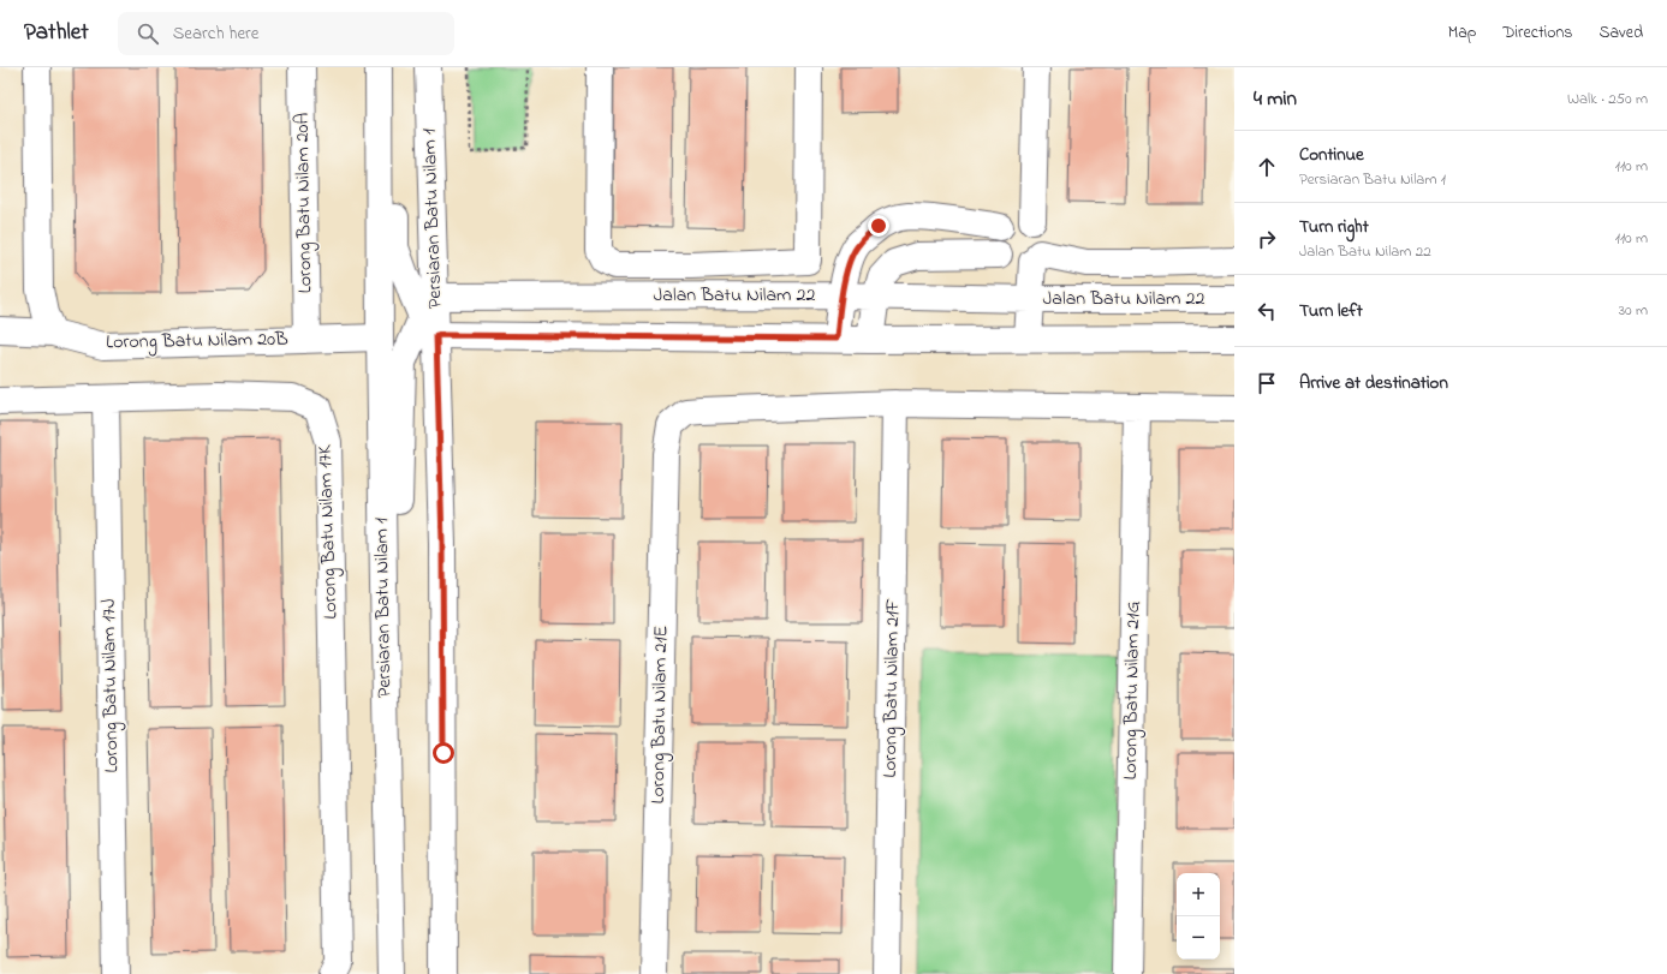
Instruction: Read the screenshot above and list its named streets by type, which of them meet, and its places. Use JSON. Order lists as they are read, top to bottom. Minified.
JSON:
{"streets":{"street":["Lorong Batu Nilam 20A","Persiaran Batu Nilam 1","Jalan Batu Nilam 22","Lorong Batu Nilam 20B","Lorong Batu Nilam 17K","Lorong Batu Nilam 17J","Lorong Batu Nilam 21F","Lorong Batu Nilam 21G","Lorong Batu Nilam 21E"]},"crossings":[["Lorong Batu Nilam 20A","Lorong Batu Nilam 20B"],["Persiaran Batu Nilam 1","Jalan Batu Nilam 22"],["Persiaran Batu Nilam 1","Lorong Batu Nilam 20B"],["Lorong Batu Nilam 17K","Lorong Batu Nilam 17J"],["Lorong Batu Nilam 21F","Lorong Batu Nilam 21E"],["Lorong Batu Nilam 21G","Lorong Batu Nilam 21E"]],"page":{"header":"Pathlet","search":"Search here","nav":["Map","Directions","Saved"],"heading":["4 min","Walk · 250 m"],"list":[["Continue","Persiaran Batu Nilam 1","110 m"],["Turn right","Jalan Batu Nilam 22","110 m"],["Turn left","30 m"],"Arrive at destination"],"map_buttons":["+","−"]}}
